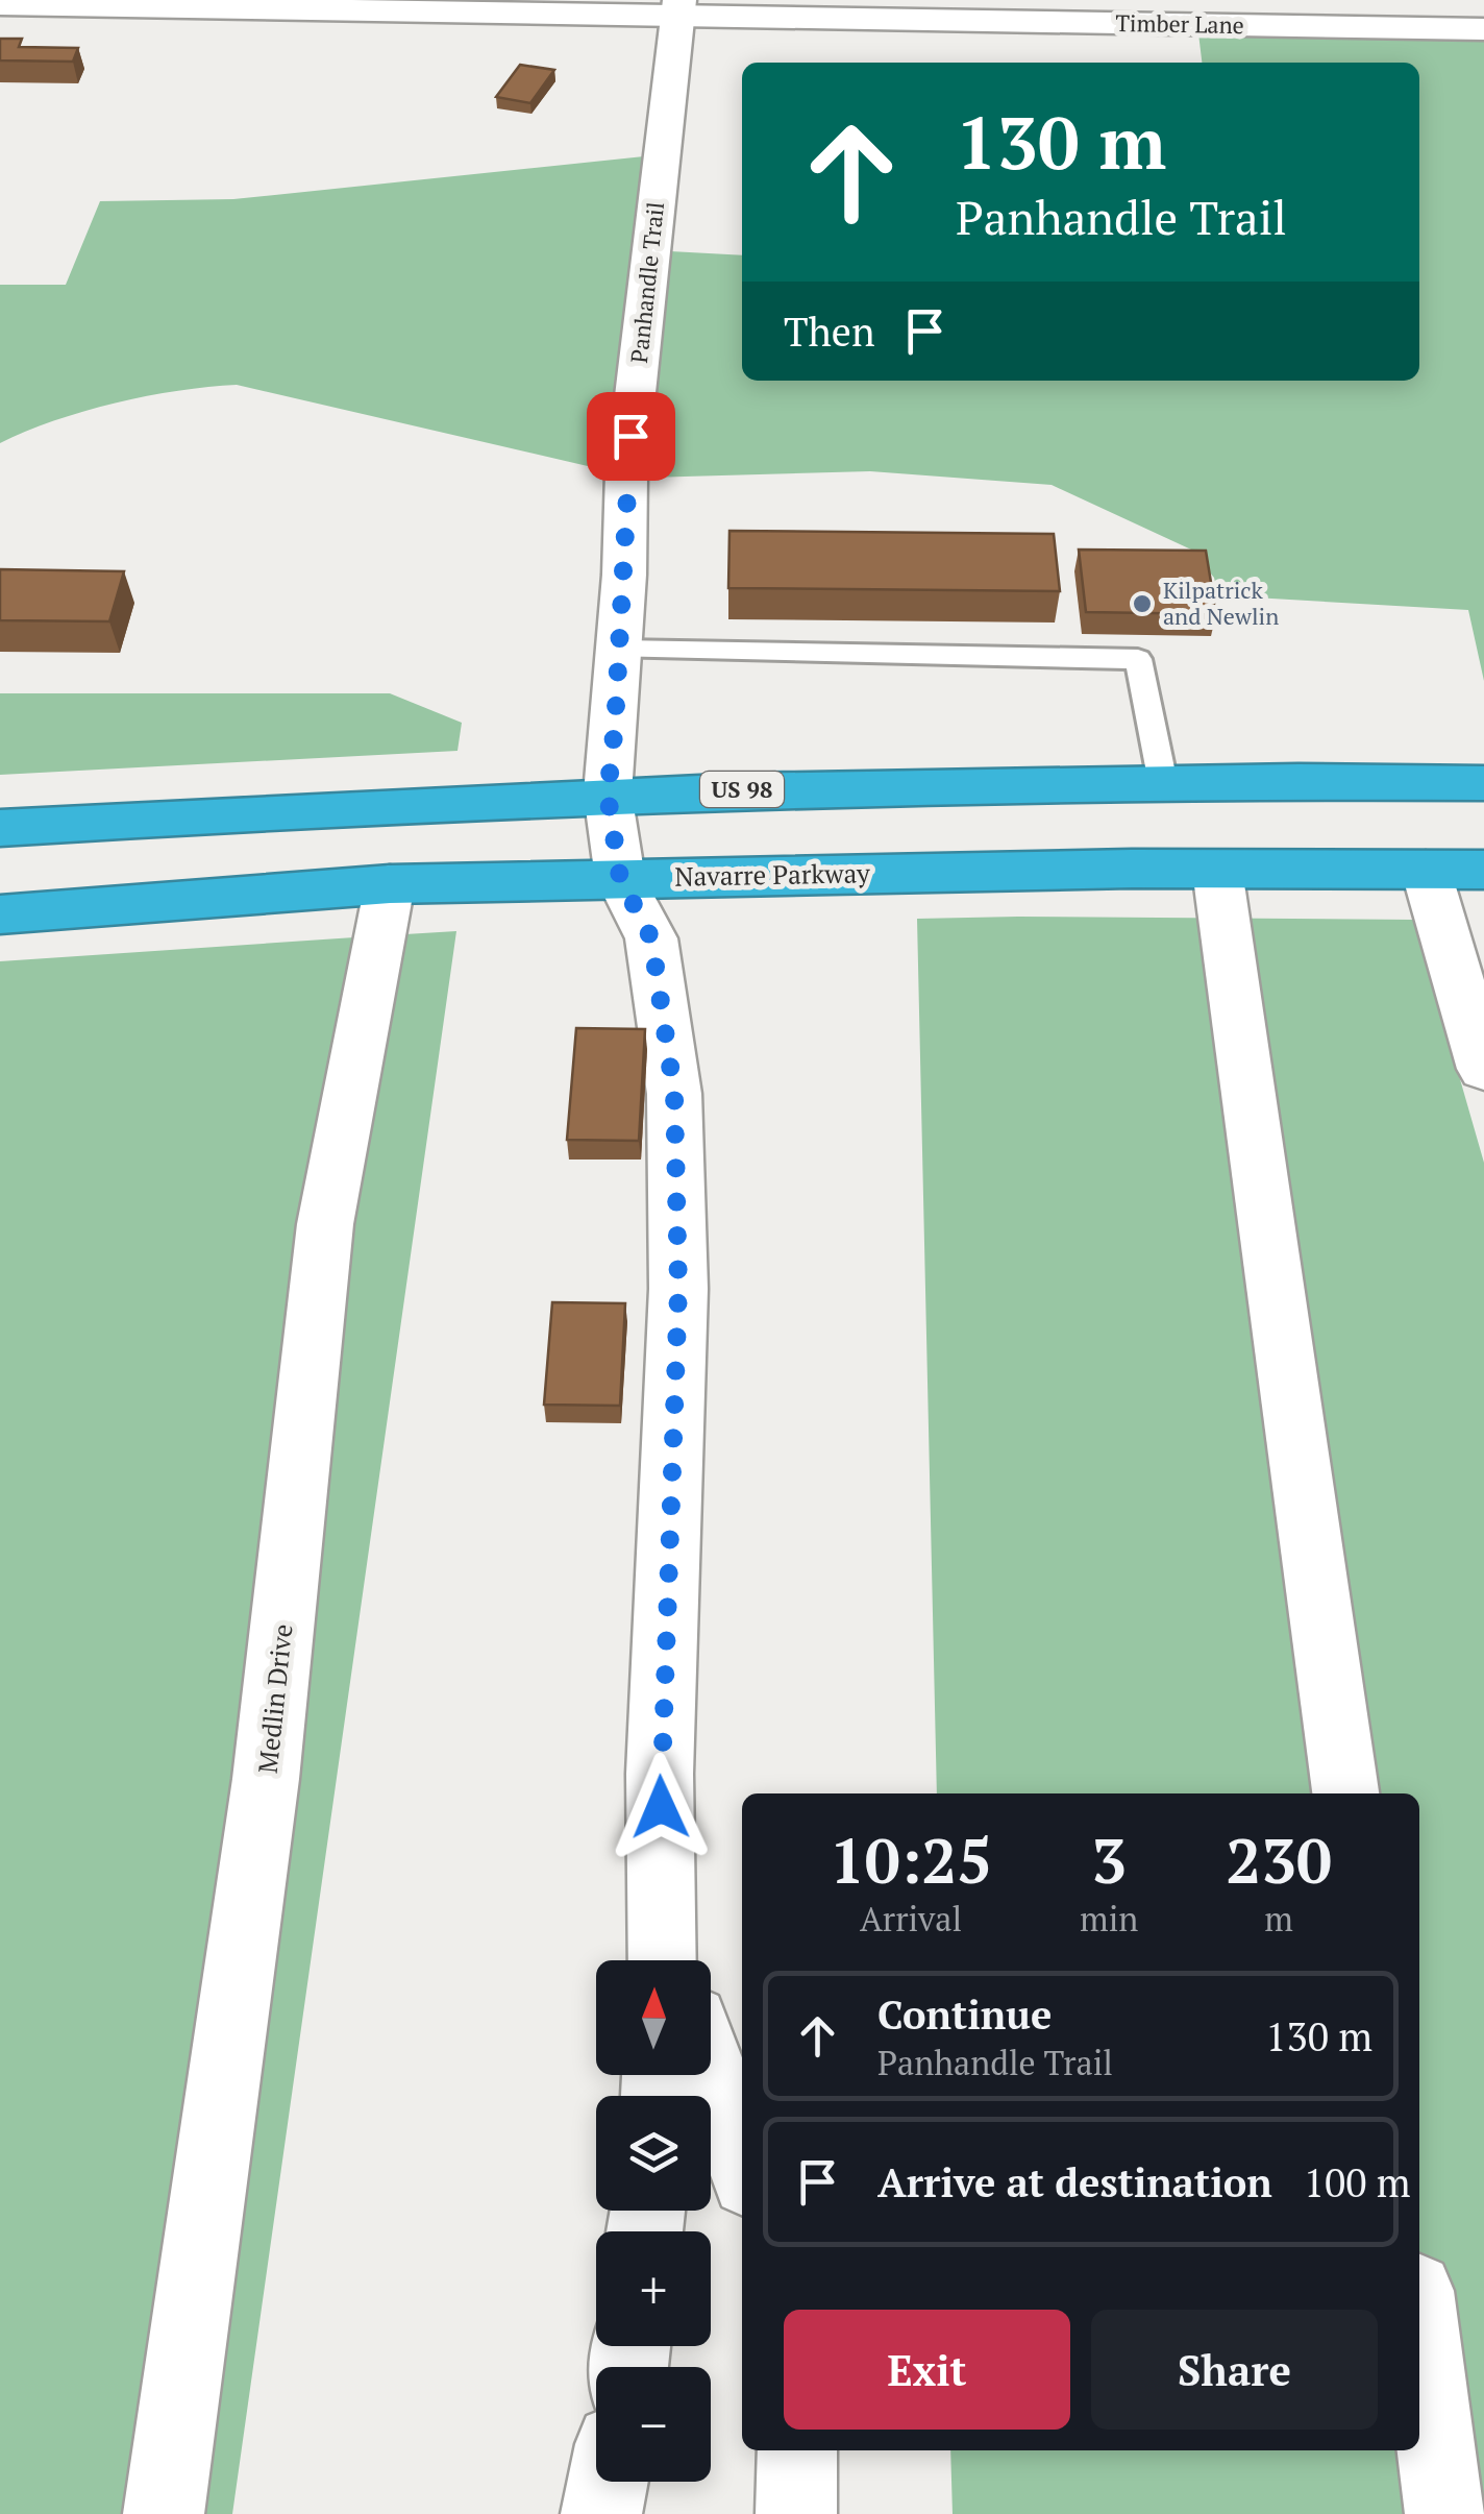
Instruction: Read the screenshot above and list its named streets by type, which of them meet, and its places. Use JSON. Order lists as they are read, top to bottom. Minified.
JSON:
{"streets":{"highway":["US 98","Navarre Parkway"],"street":["Timber Lane","Panhandle Trail","Medlin Drive"]},"crossings":[["Timber Lane","Panhandle Trail"],["Panhandle Trail","US 98"],["Panhandle Trail","Navarre Parkway"],["Navarre Parkway","Medlin Drive"]],"places":["Kilpatrick and Newlin"],"north":"top","page":{"turn":["130 m","Panhandle Trail"],"then":"Then","eta":["10:25","Arrival","3","min","230","m"],"map_buttons":["+","−"],"list":[{"name":"Continue","note":"Panhandle Trail","value":"130 m"},{"name":"Arrive at destination","value":"100 m"}],"buttons":["Exit","Share"]}}
